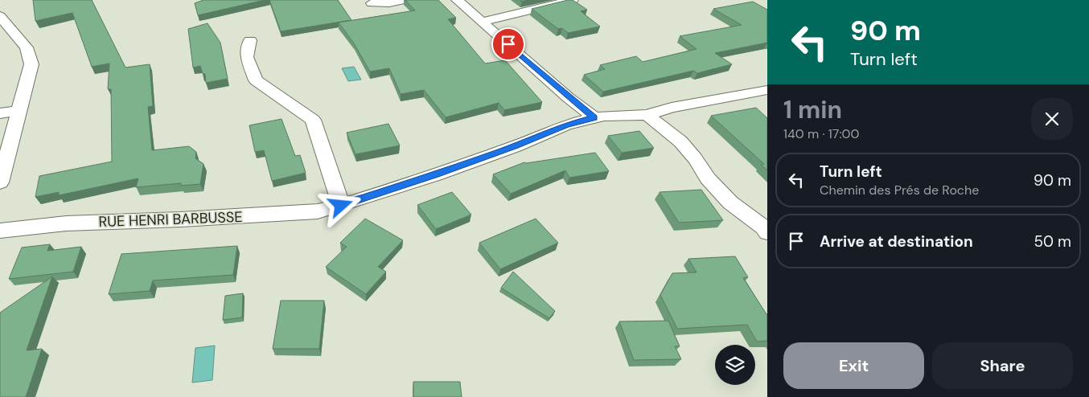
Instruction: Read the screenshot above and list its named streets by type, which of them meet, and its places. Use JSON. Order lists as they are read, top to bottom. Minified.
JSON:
{"streets":{"street":["RUE HENRI BARBUSSE"]},"page":{"turn":["90 m","Turn left"],"heading":["1 min","140 m · 17:00"],"list":[{"name":"Turn left","note":"Chemin des Prés de Roche","value":"90 m"},{"name":"Arrive at destination","value":"50 m"}],"buttons":["Exit","Share"]}}
